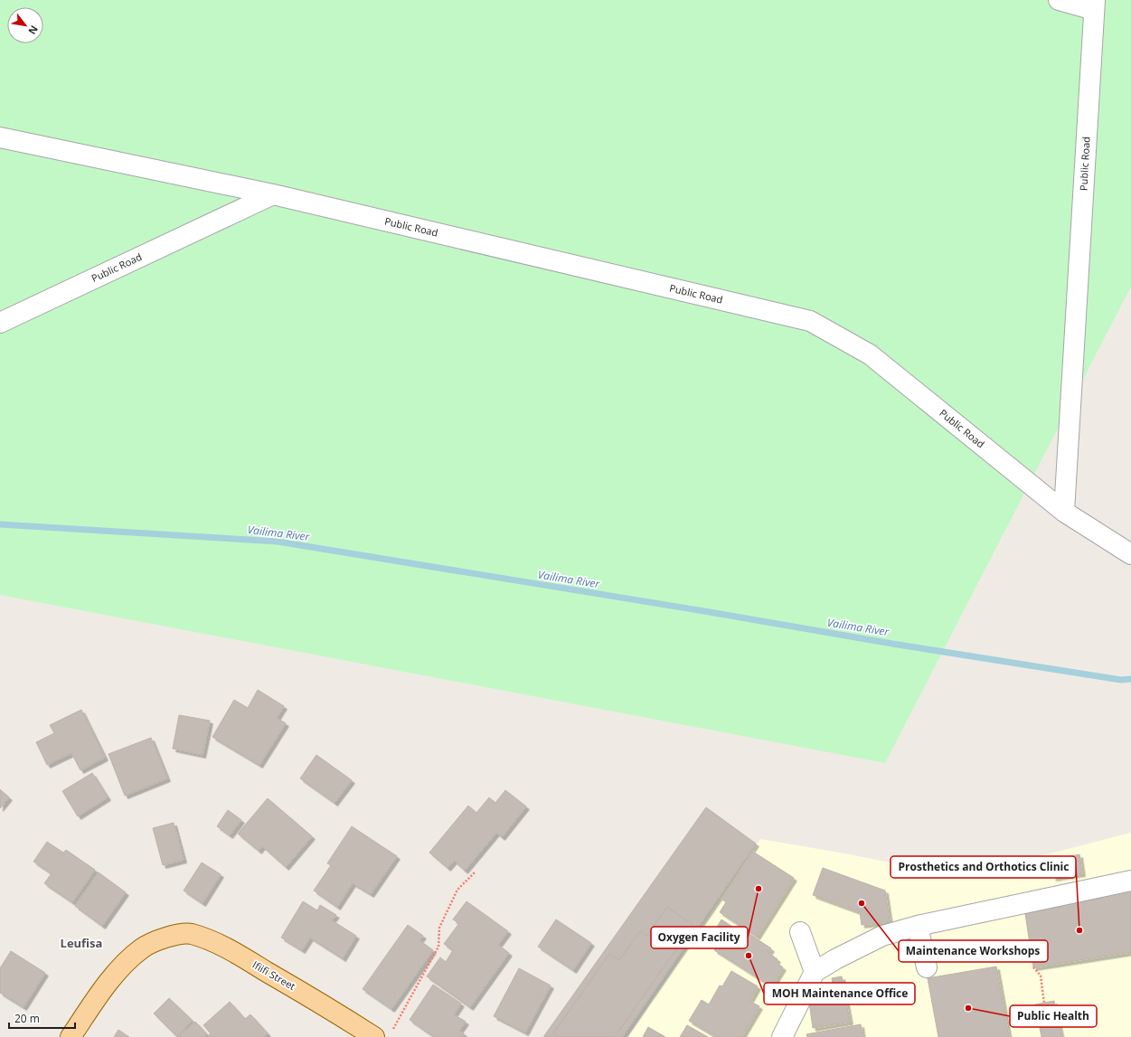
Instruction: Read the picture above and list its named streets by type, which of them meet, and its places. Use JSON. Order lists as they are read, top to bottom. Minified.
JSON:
{"streets":{"main road":["Ifiifi Street"],"street":["Public Road"]},"districts":["Leufisa"],"water":["Vailima River"],"places":["Oxygen Facility","Maintenance Workshops","Prosthetics and Orthotics Clinic","MOH Maintenance Office","Public Health"],"scale_bar":"20 m","north":"bottom right"}
